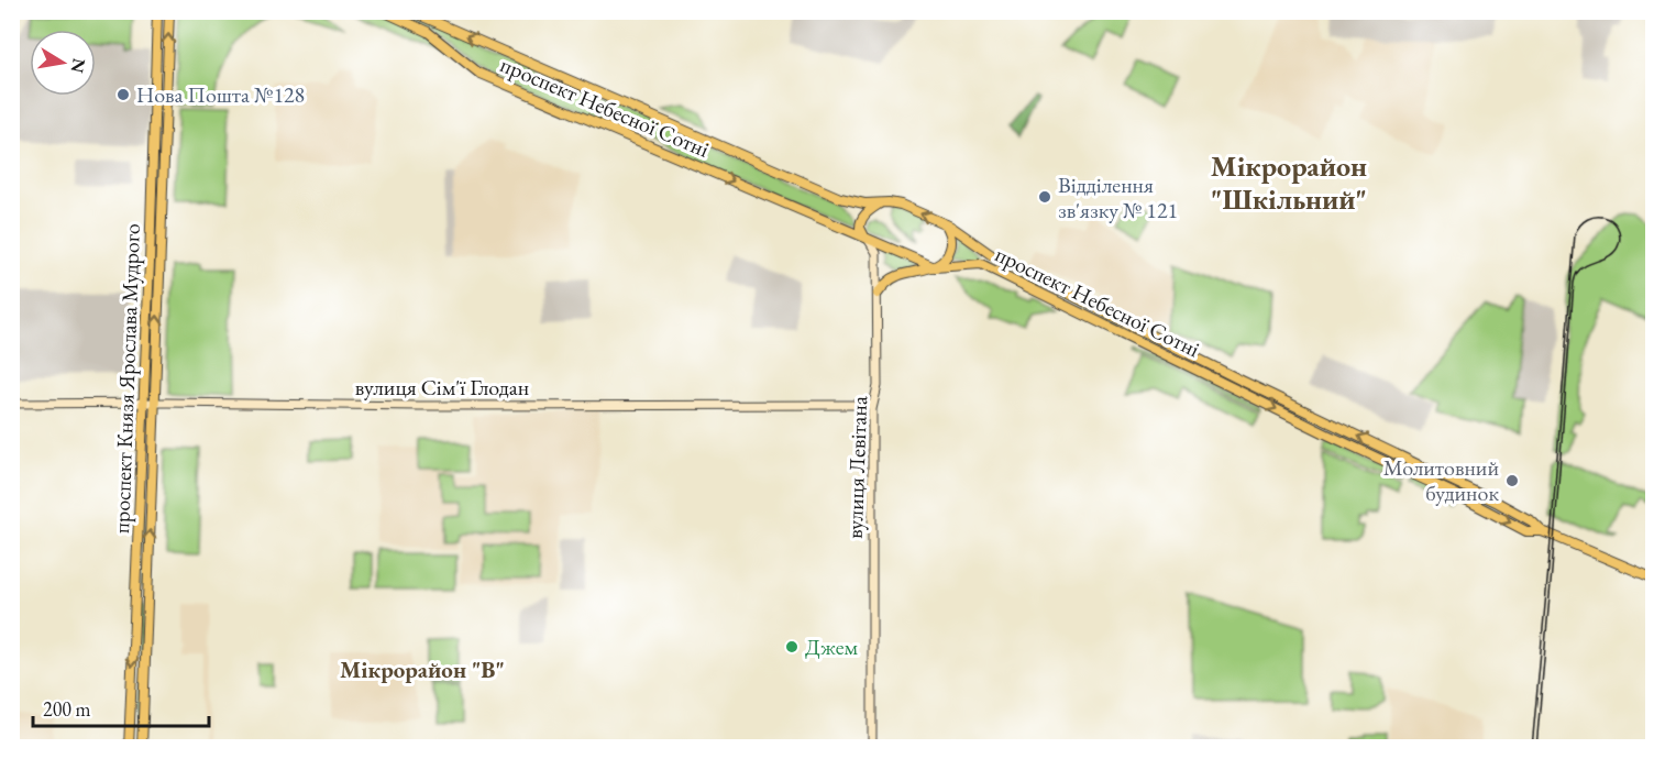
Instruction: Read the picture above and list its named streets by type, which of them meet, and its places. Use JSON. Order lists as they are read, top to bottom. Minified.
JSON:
{"streets":{"main road":["проспект Небесної Сотні","проспект Князя Ярослава Мудрого","вулиця Левітана"],"street":["вулиця Сім'ї Глодан"]},"crossings":[["проспект Небесної Сотні","вулиця Левітана"],["проспект Князя Ярослава Мудрого","вулиця Сім'ї Глодан"],["вулиця Сім'ї Глодан","вулиця Левітана"]],"districts":["Мікрорайон \"Шкільний\"","Мікрорайон \"В\""],"places":["Нова Пошта №128","Відділення зв'язку № 121","Молитовний будинок","Джем"],"scale_bar":"200 m","north":"right"}
